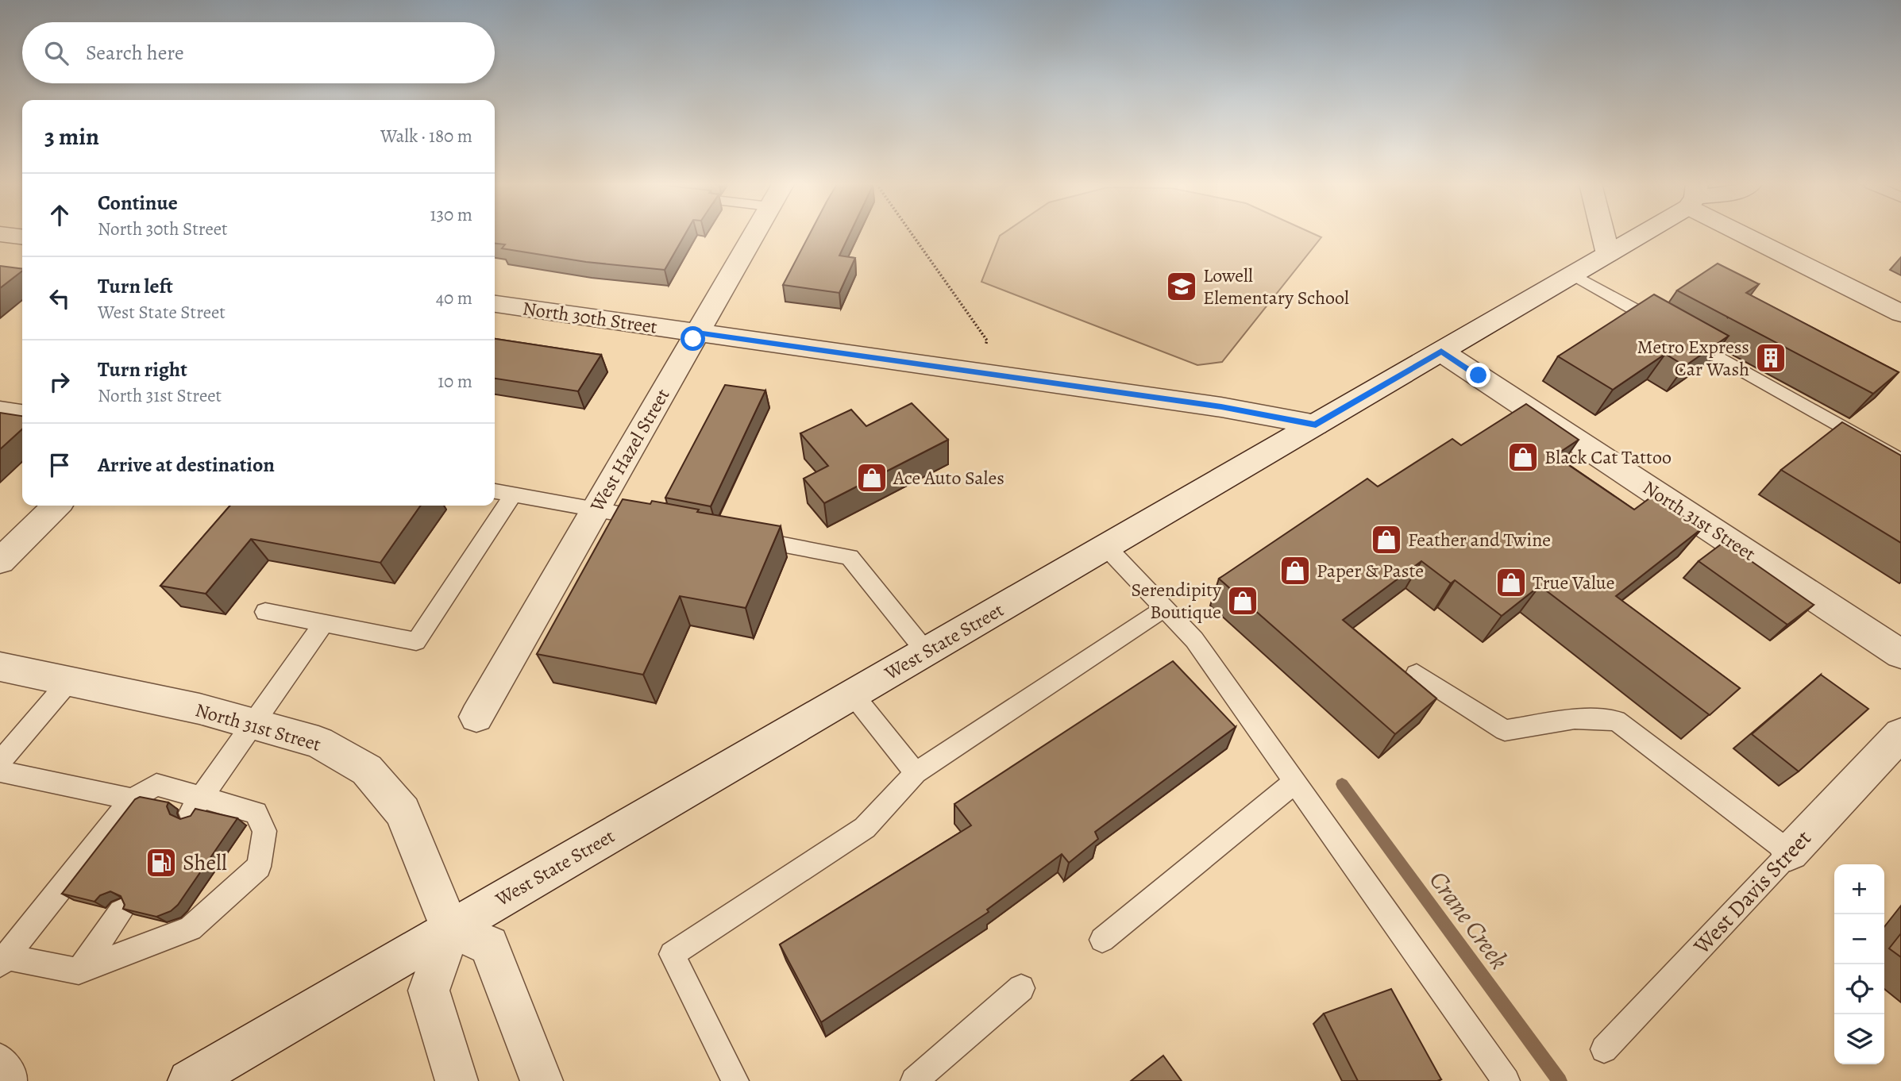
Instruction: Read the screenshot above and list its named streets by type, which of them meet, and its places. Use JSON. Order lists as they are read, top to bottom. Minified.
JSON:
{"streets":{"street":["North 30th Street","West Hazel Street","North 31st Street","West State Street","West Davis Street"]},"crossings":[["North 30th Street","West Hazel Street"],["North 30th Street","West State Street"],["North 31st Street","West State Street"]],"water":["Crane Creek"],"places":{"school or university":["Lowell Elementary School"],"building":["Metro Express Car Wash"],"shop":["Black Cat Tattoo","Ace Auto Sales","Feather and Twine","Paper & Paste","True Value","Serendipity Boutique"],"fuel station":["Shell"]},"page":{"search":"Search here","heading":["3 min","Walk · 180 m"],"list":[["Continue","North 30th Street","130 m"],["Turn left","West State Street","40 m"],["Turn right","North 31st Street","10 m"],"Arrive at destination"],"map_buttons":["+","−"]}}
